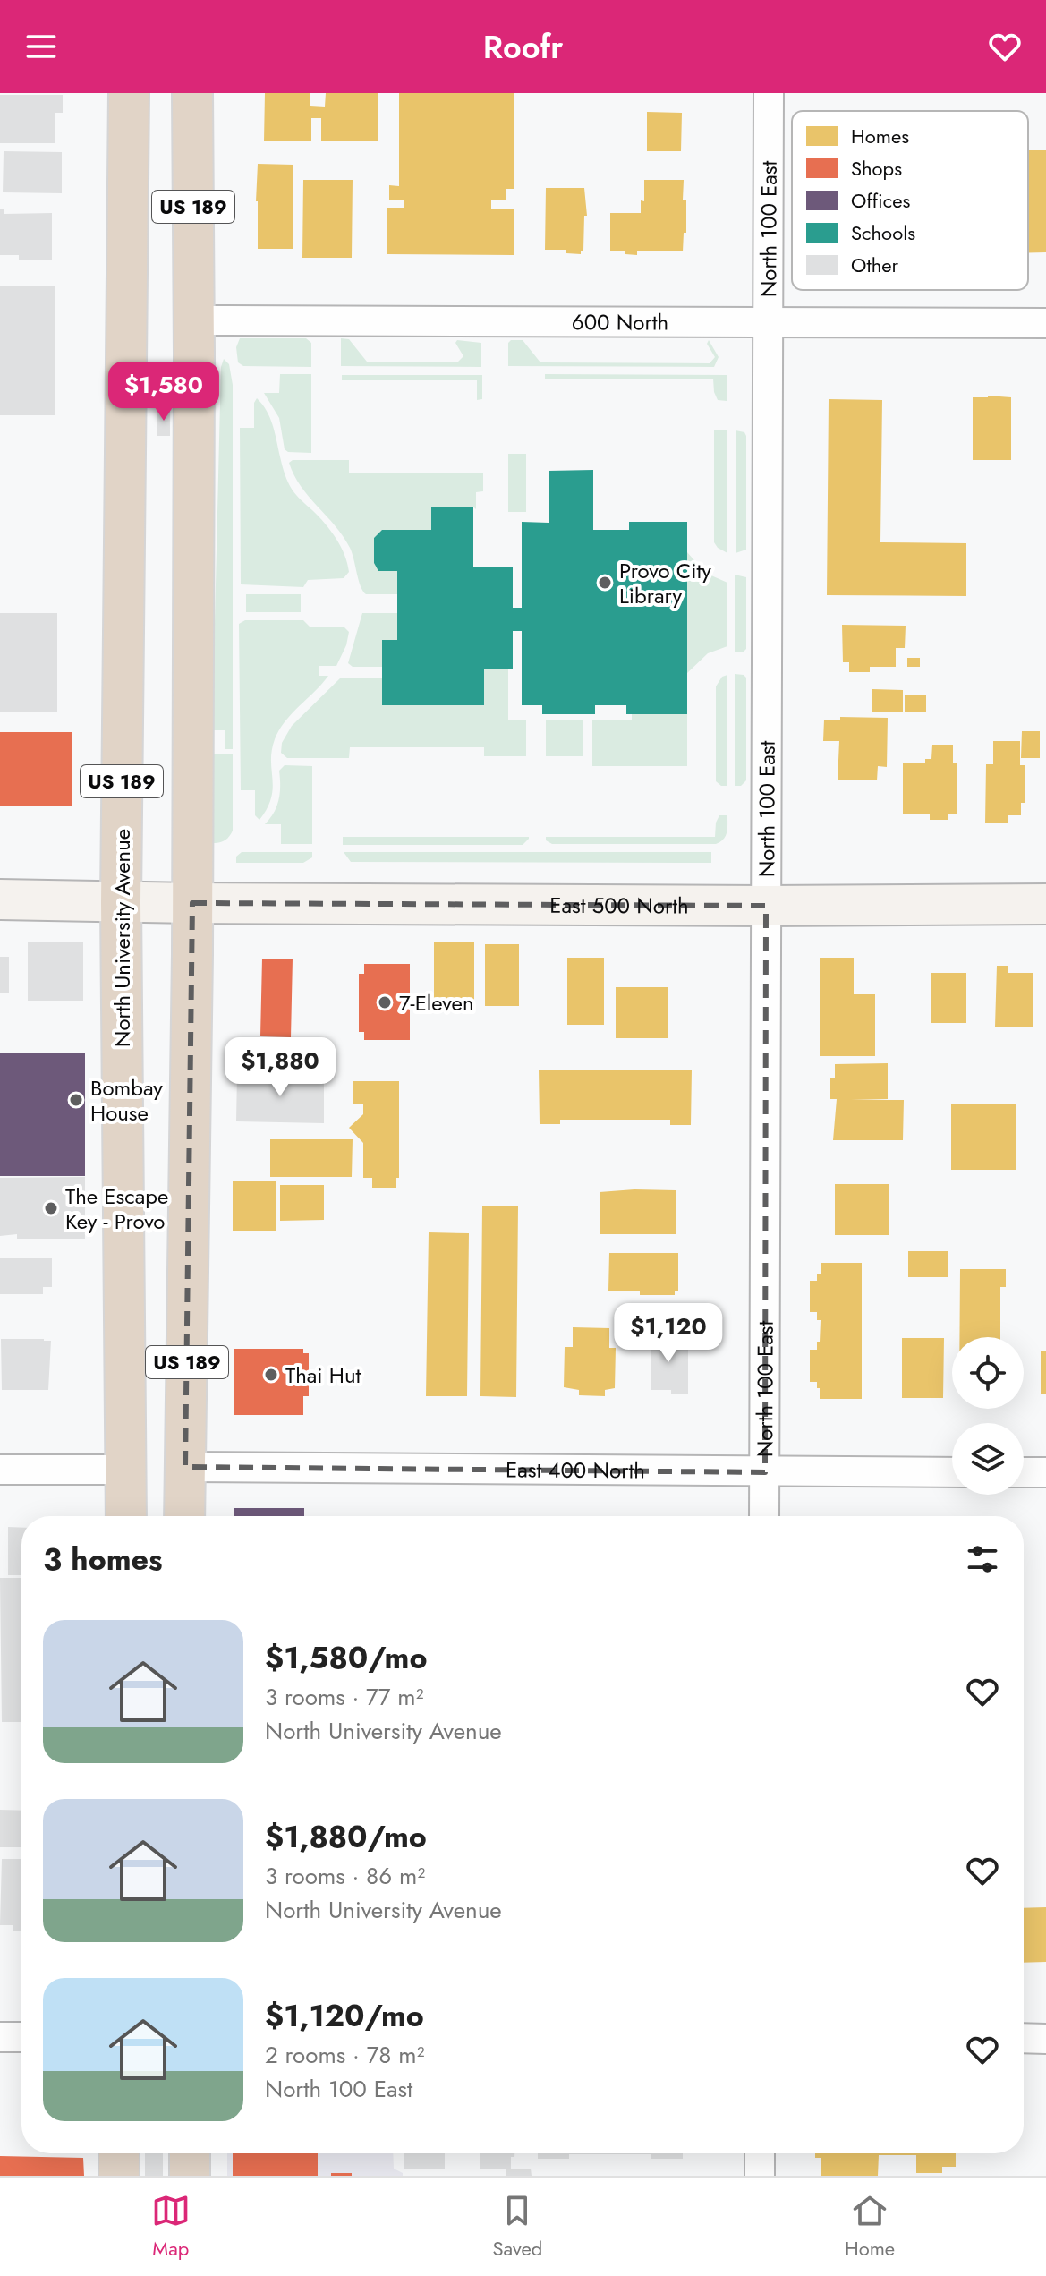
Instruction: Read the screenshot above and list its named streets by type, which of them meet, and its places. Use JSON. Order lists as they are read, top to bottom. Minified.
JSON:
{"streets":{"highway":["US 189","North University Avenue"],"street":["North 100 East","600 North","East 500 North","East 400 North"]},"crossings":[["US 189","600 North"],["US 189","East 500 North"],["US 189","East 400 North"],["North 100 East","600 North"],["North 100 East","East 500 North"],["North 100 East","East 400 North"],["East 500 North","North University Avenue"]],"places":["Provo City Library","7-Eleven","Bombay House","The Escape Key - Provo","Thai Hut"],"legend":["Homes","Shops","Offices","Schools","Other"],"page":{"header":"Roofr","price":["$1,580","$1,880","$1,120"],"heading":"3 homes","list":[{"name":"$1,580/mo","note":"3 rooms · 77 m² · North University Avenue"},{"name":"$1,880/mo","note":"3 rooms · 86 m² · North University Avenue"},{"name":"$1,120/mo","note":"2 rooms · 78 m² · North 100 East"}],"tabs":["Map","Saved","Home"]}}
